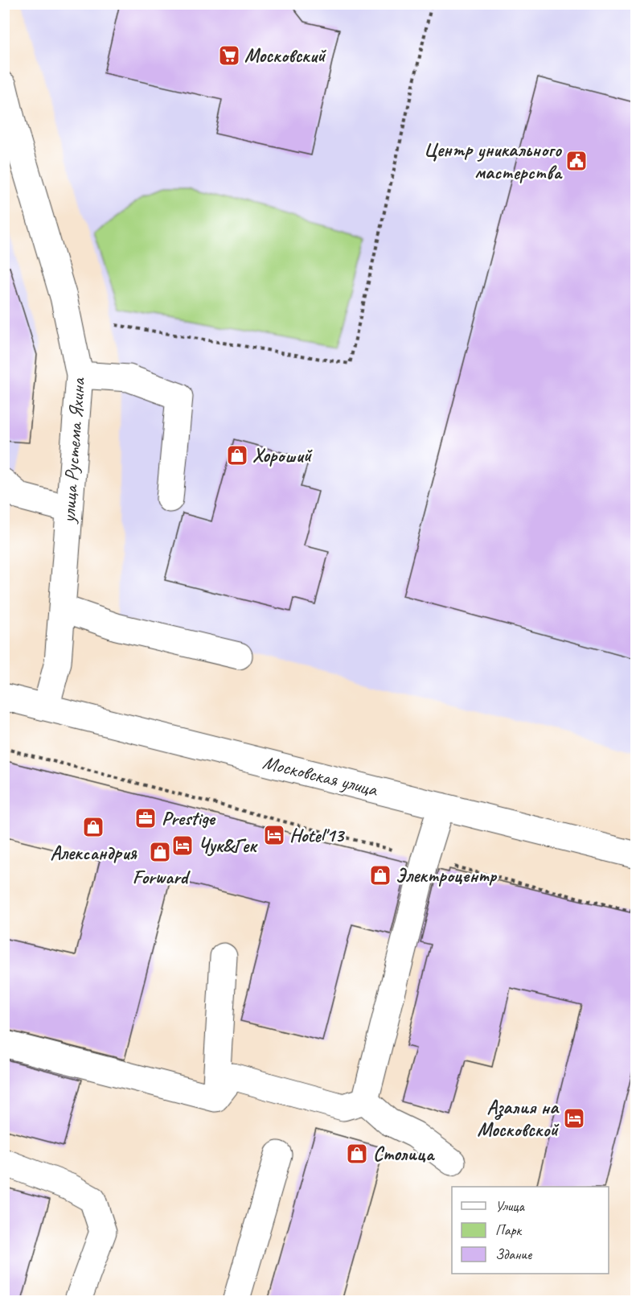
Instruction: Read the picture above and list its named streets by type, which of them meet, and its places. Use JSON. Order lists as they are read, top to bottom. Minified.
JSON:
{"streets":{"street":["улица Рустема Яхина","Московская улица"]},"crossings":[["улица Рустема Яхина","Московская улица"]],"places":{"supermarket":["Московский"],"public building":["Центр уникального мастерства"],"shop":["Хороший","Александрия","Forward","Электроцентр","Столица"],"office":["Prestige"],"hotel":["Hotel'13","Чук&Гек","Азалия на Московской"]},"legend":["Улица","Парк","Здание"]}
